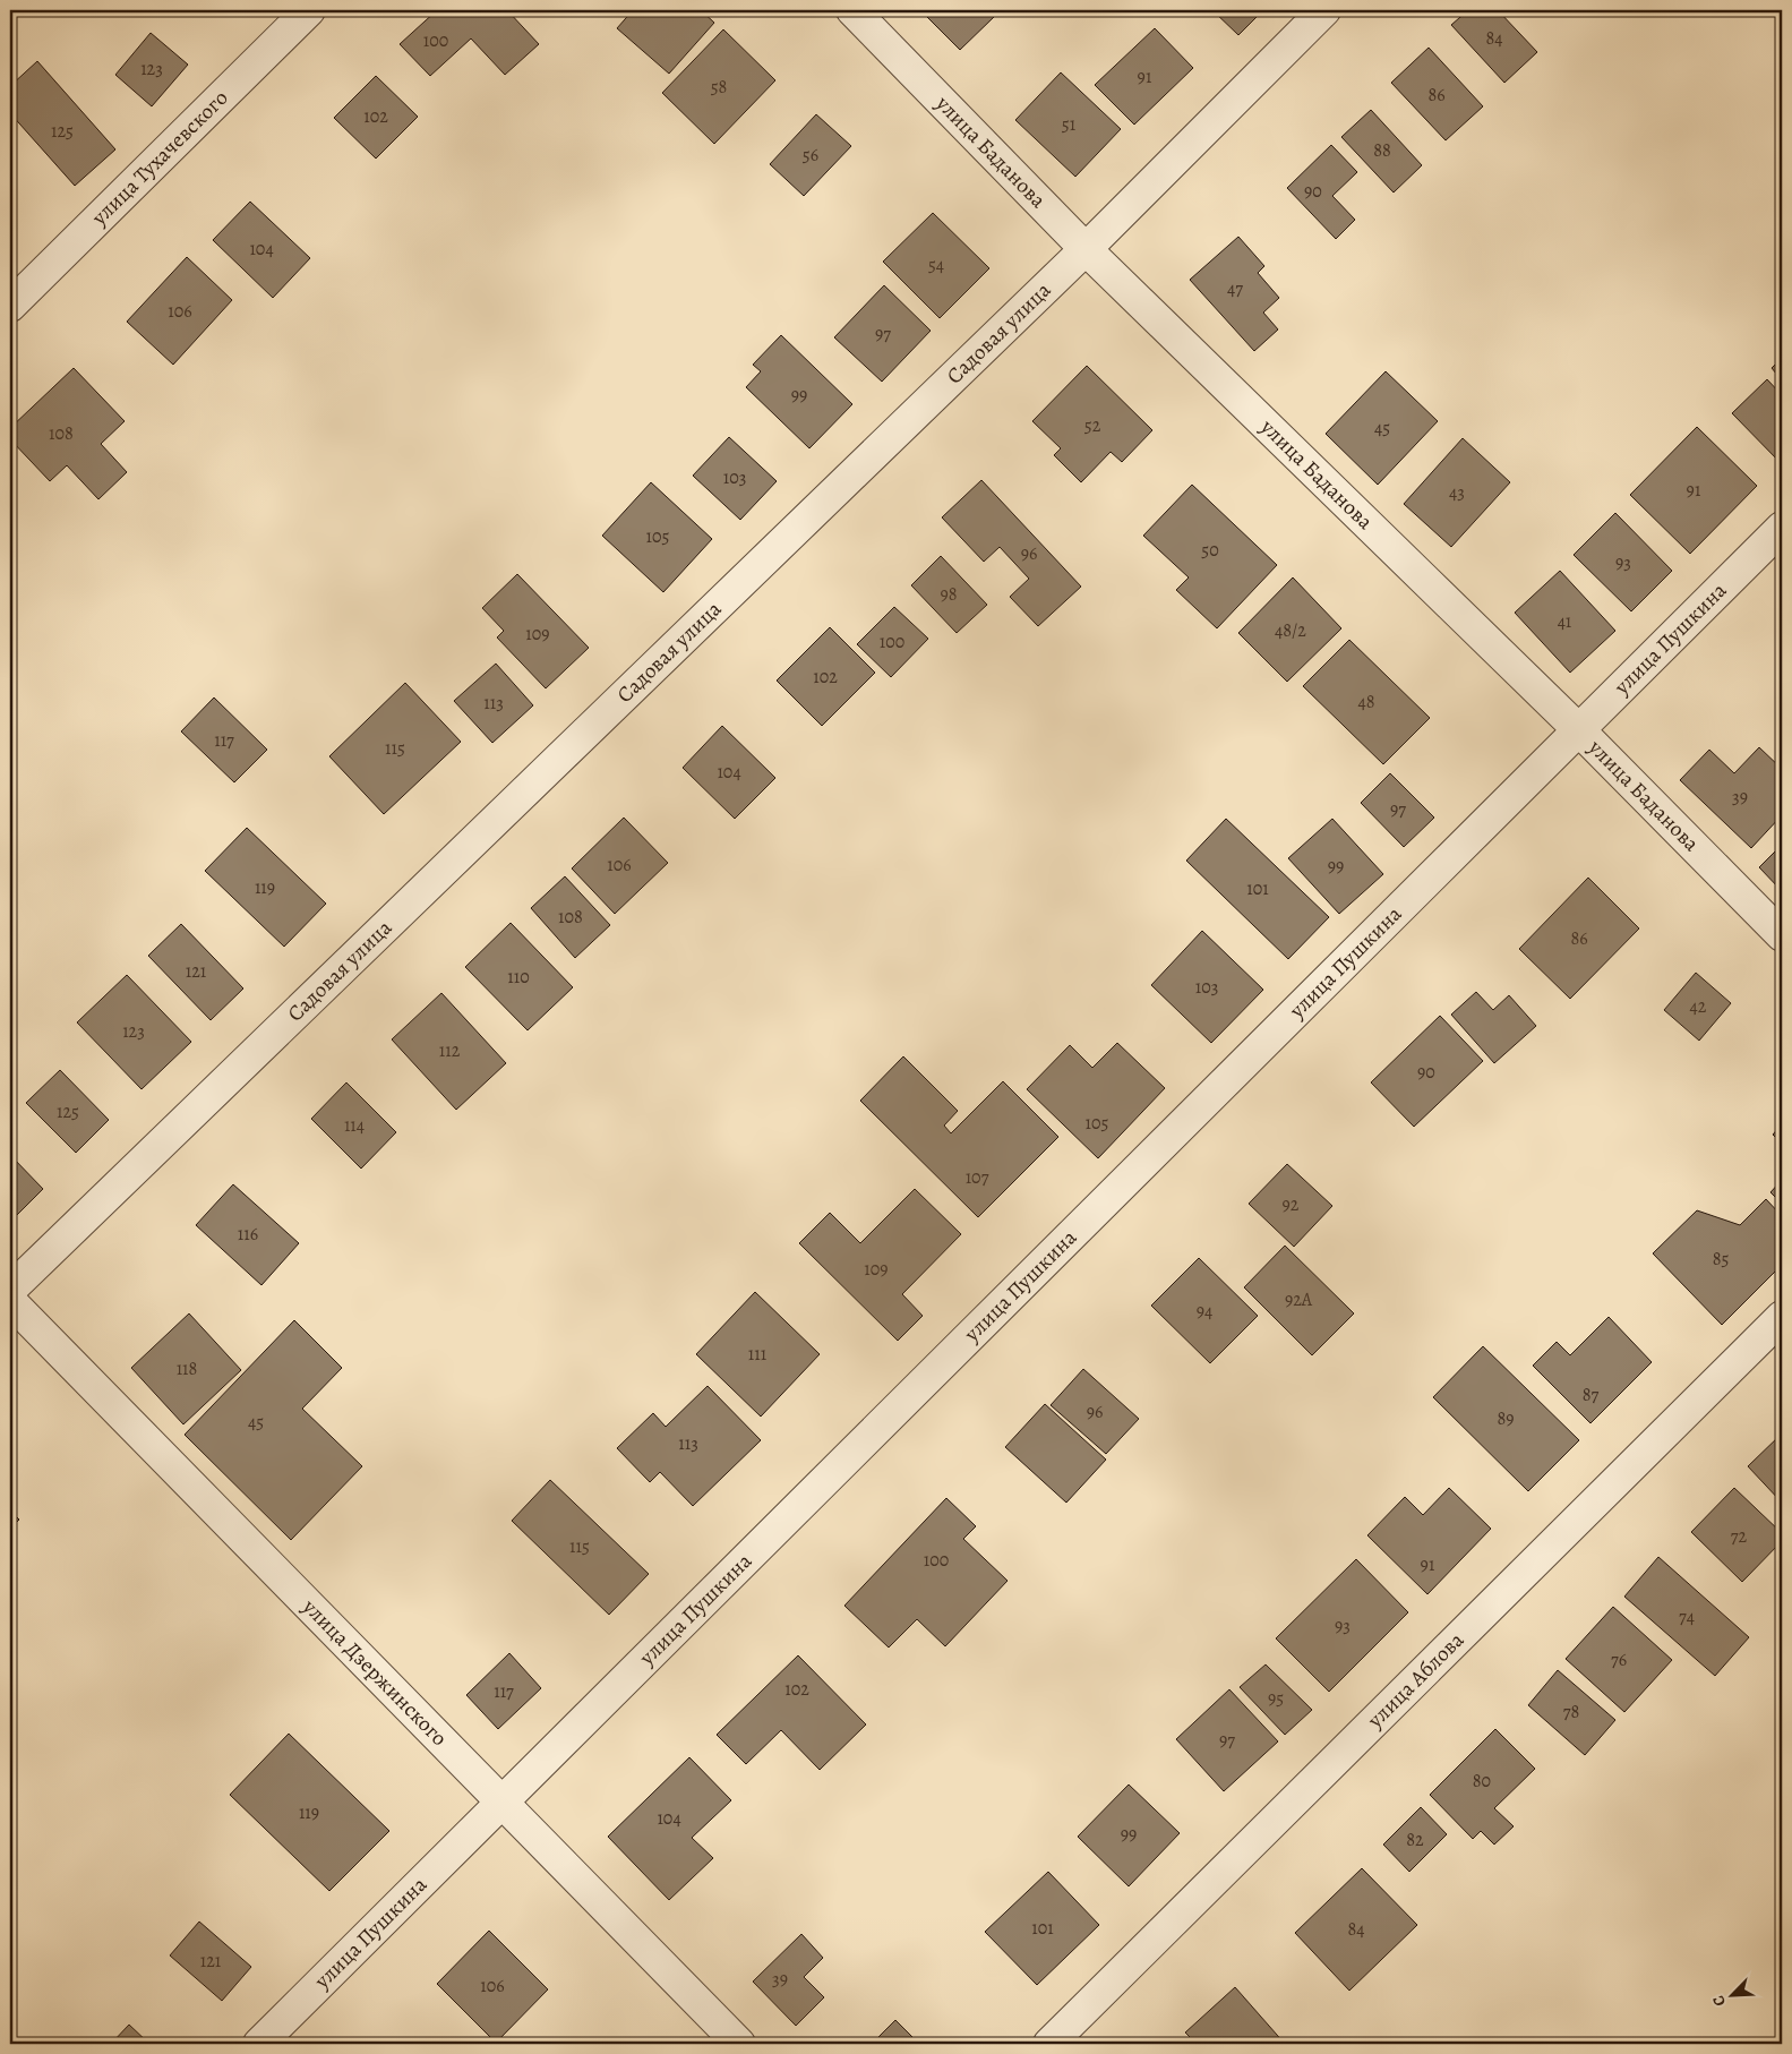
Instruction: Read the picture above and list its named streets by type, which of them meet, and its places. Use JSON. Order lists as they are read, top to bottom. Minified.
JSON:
{"streets":{"street":["улица Баданова","улица Тухачевского","Садовая улица","улица Пушкина","улица Дзержинского","улица Аблова"]},"crossings":[["улица Баданова","Садовая улица"],["улица Баданова","улица Пушкина"],["улица Пушкина","улица Дзержинского"]],"house_numbers":["84","100","123","91","58","86","102","51","125","88","56","90","104","54","47","106","97","99","52","45","108","103","91","43","105","50","96","93","98","41","48/2","109","100","102","48","113","117","115","104","39","97","106","99","119","101","108","86","121","110","103","42","123","112","90","125","105","114","107","92","116","85","109","92А","94","111","118","87","96","89","45","113","72","115","100","91","74","93","76","102","117","95","78","97","80","119","104","99","82","101","84","121","39","106"],"north":"bottom left"}
